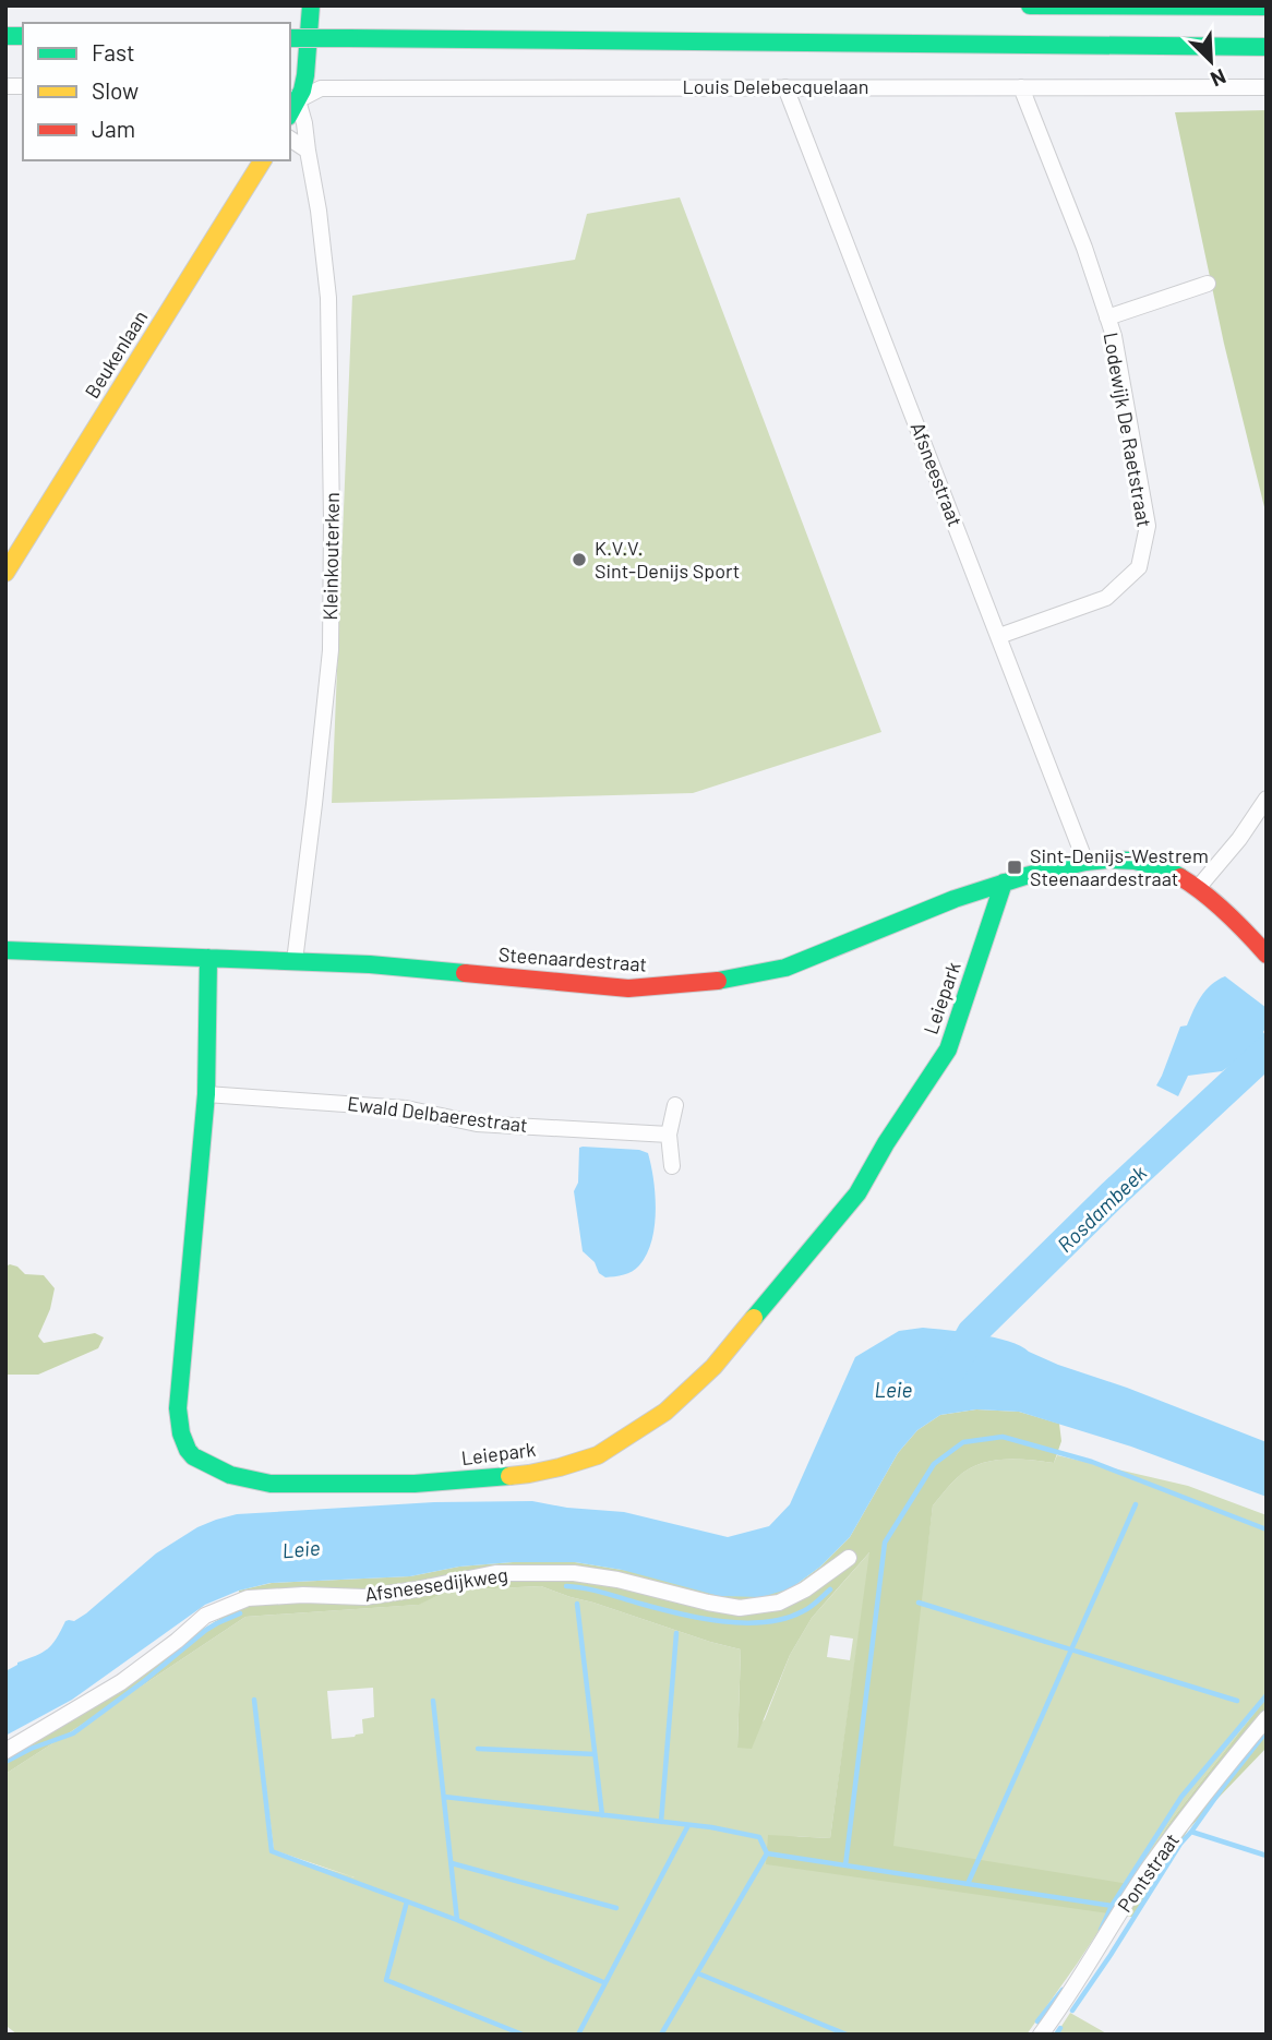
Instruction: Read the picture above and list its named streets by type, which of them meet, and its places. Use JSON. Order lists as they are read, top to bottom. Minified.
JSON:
{"streets":{"main road":["Beukenlaan","Steenaardestraat","Leiepark"],"street":["Louis Delebecquelaan","Lodewijk De Raetstraat","Afsneestraat","Kleinkouterken","Ewald Delbaerestraat","Afsneesedijkweg","Pontstraat"]},"crossings":[["Louis Delebecquelaan","Lodewijk De Raetstraat"],["Louis Delebecquelaan","Afsneestraat"],["Louis Delebecquelaan","Kleinkouterken"],["Lodewijk De Raetstraat","Afsneestraat"],["Afsneestraat","Steenaardestraat"],["Kleinkouterken","Steenaardestraat"],["Steenaardestraat","Leiepark"],["Leiepark","Ewald Delbaerestraat"]],"water":["Rosdambeek","Leie"],"places":{"other":["K.V.V. Sint-Denijs Sport"],"transit":["Sint-Denijs-Westrem Steenaardestraat"]},"legend":["Fast","Slow","Jam"],"north":"bottom right"}
